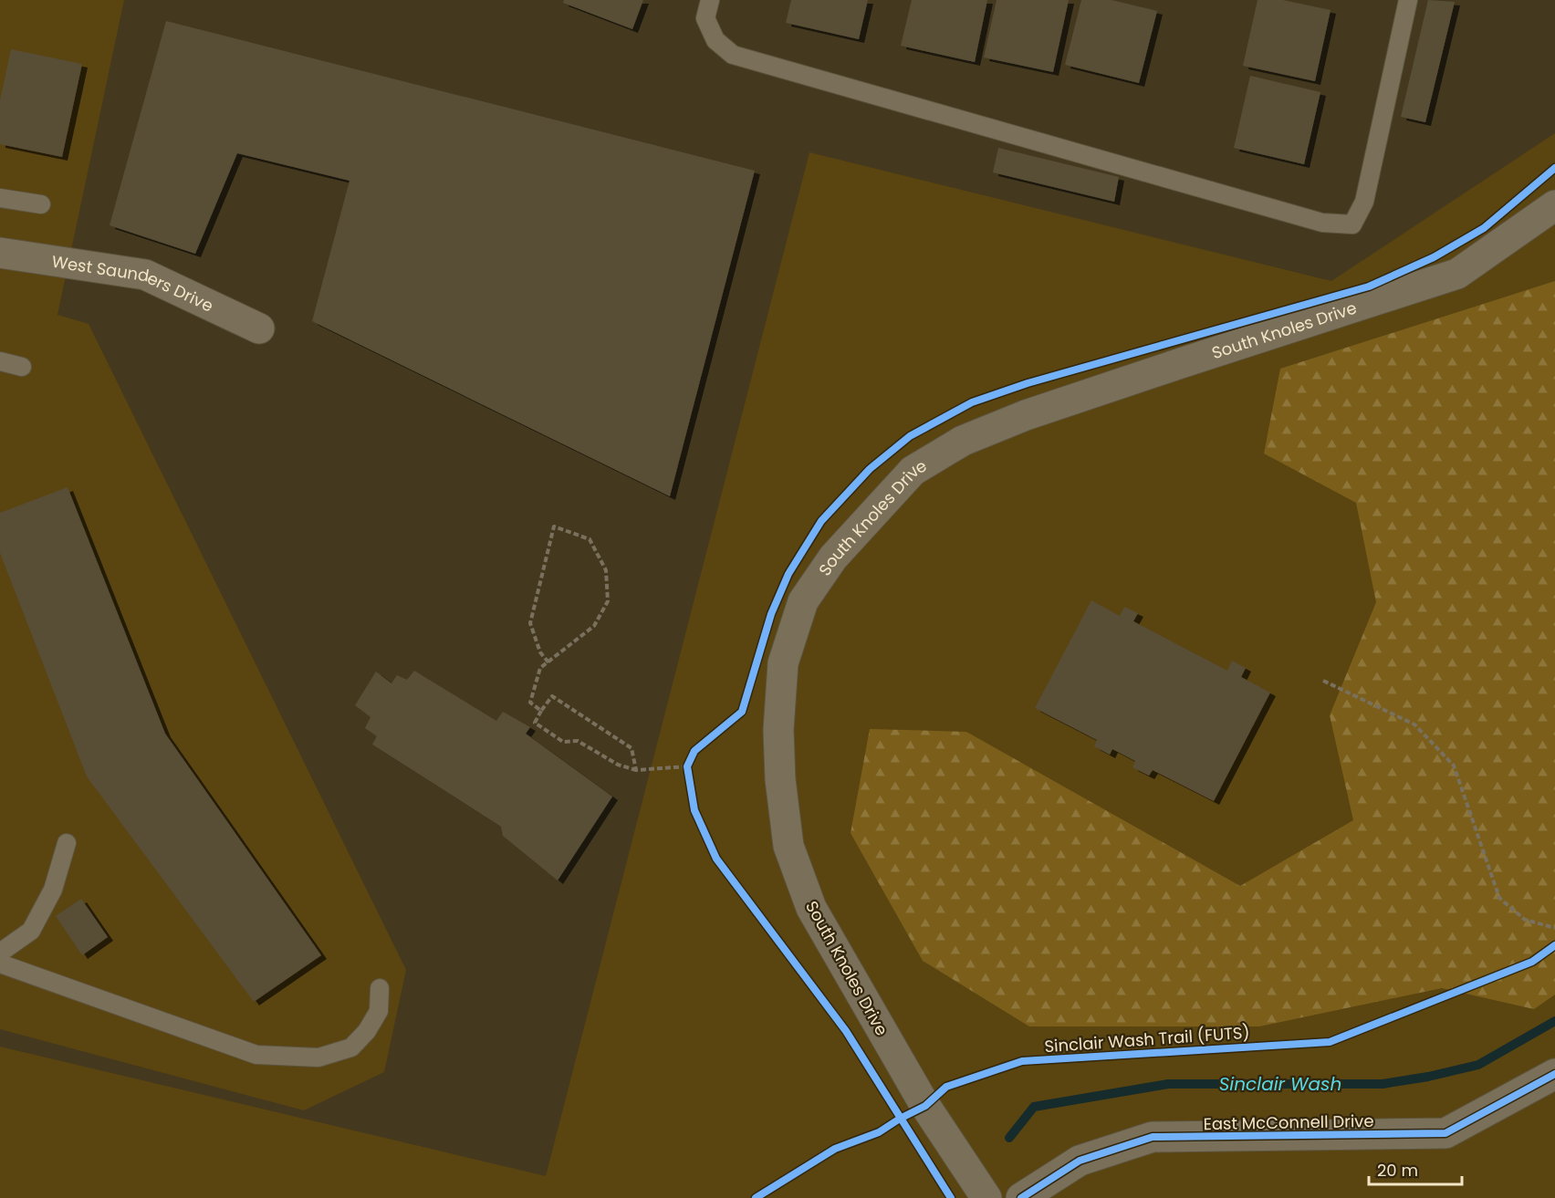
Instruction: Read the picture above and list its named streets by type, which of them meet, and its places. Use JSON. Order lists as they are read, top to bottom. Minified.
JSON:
{"streets":{"street":["West Saunders Drive","South Knoles Drive","East McConnell Drive"],"cycle path":["Sinclair Wash Trail (FUTS)"]},"water":["Sinclair Wash"],"scale_bar":"20 m"}
